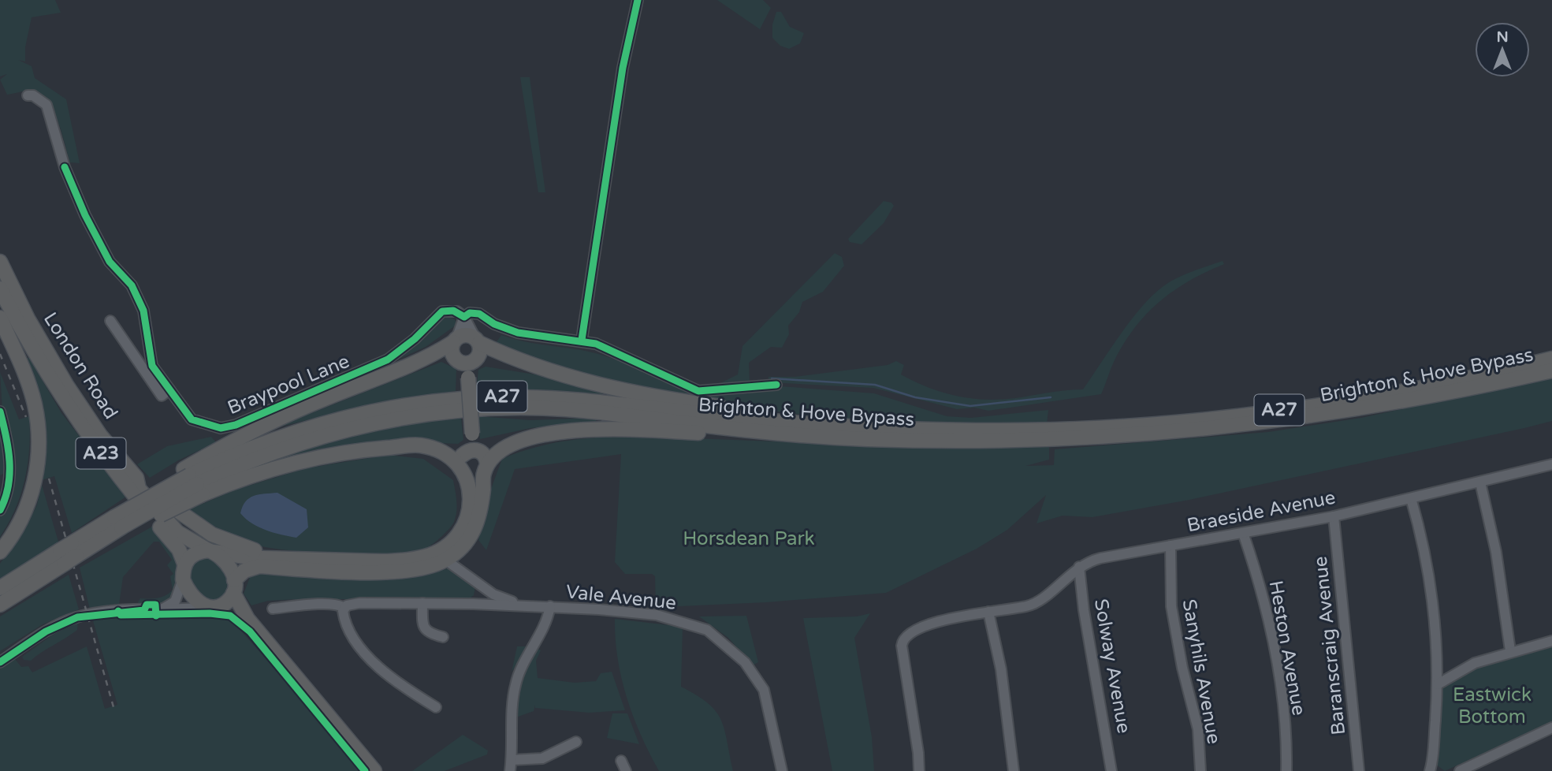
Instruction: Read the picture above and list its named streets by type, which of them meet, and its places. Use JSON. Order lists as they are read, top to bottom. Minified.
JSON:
{"streets":{"highway":["London Road","Brighton & Hove Bypass","A27","A23"],"street":["Braypool Lane","Braeside Avenue","Vale Avenue","Baranscraig Avenue","Heston Avenue","Solway Avenue","Sanyhils Avenue"]},"crossings":[["Brighton & Hove Bypass","A27"],["Braeside Avenue","Baranscraig Avenue"],["Braeside Avenue","Heston Avenue"],["Braeside Avenue","Solway Avenue"],["Braeside Avenue","Sanyhils Avenue"]],"parks":["Horsdean Park","Eastwick Bottom"],"north":"top"}
